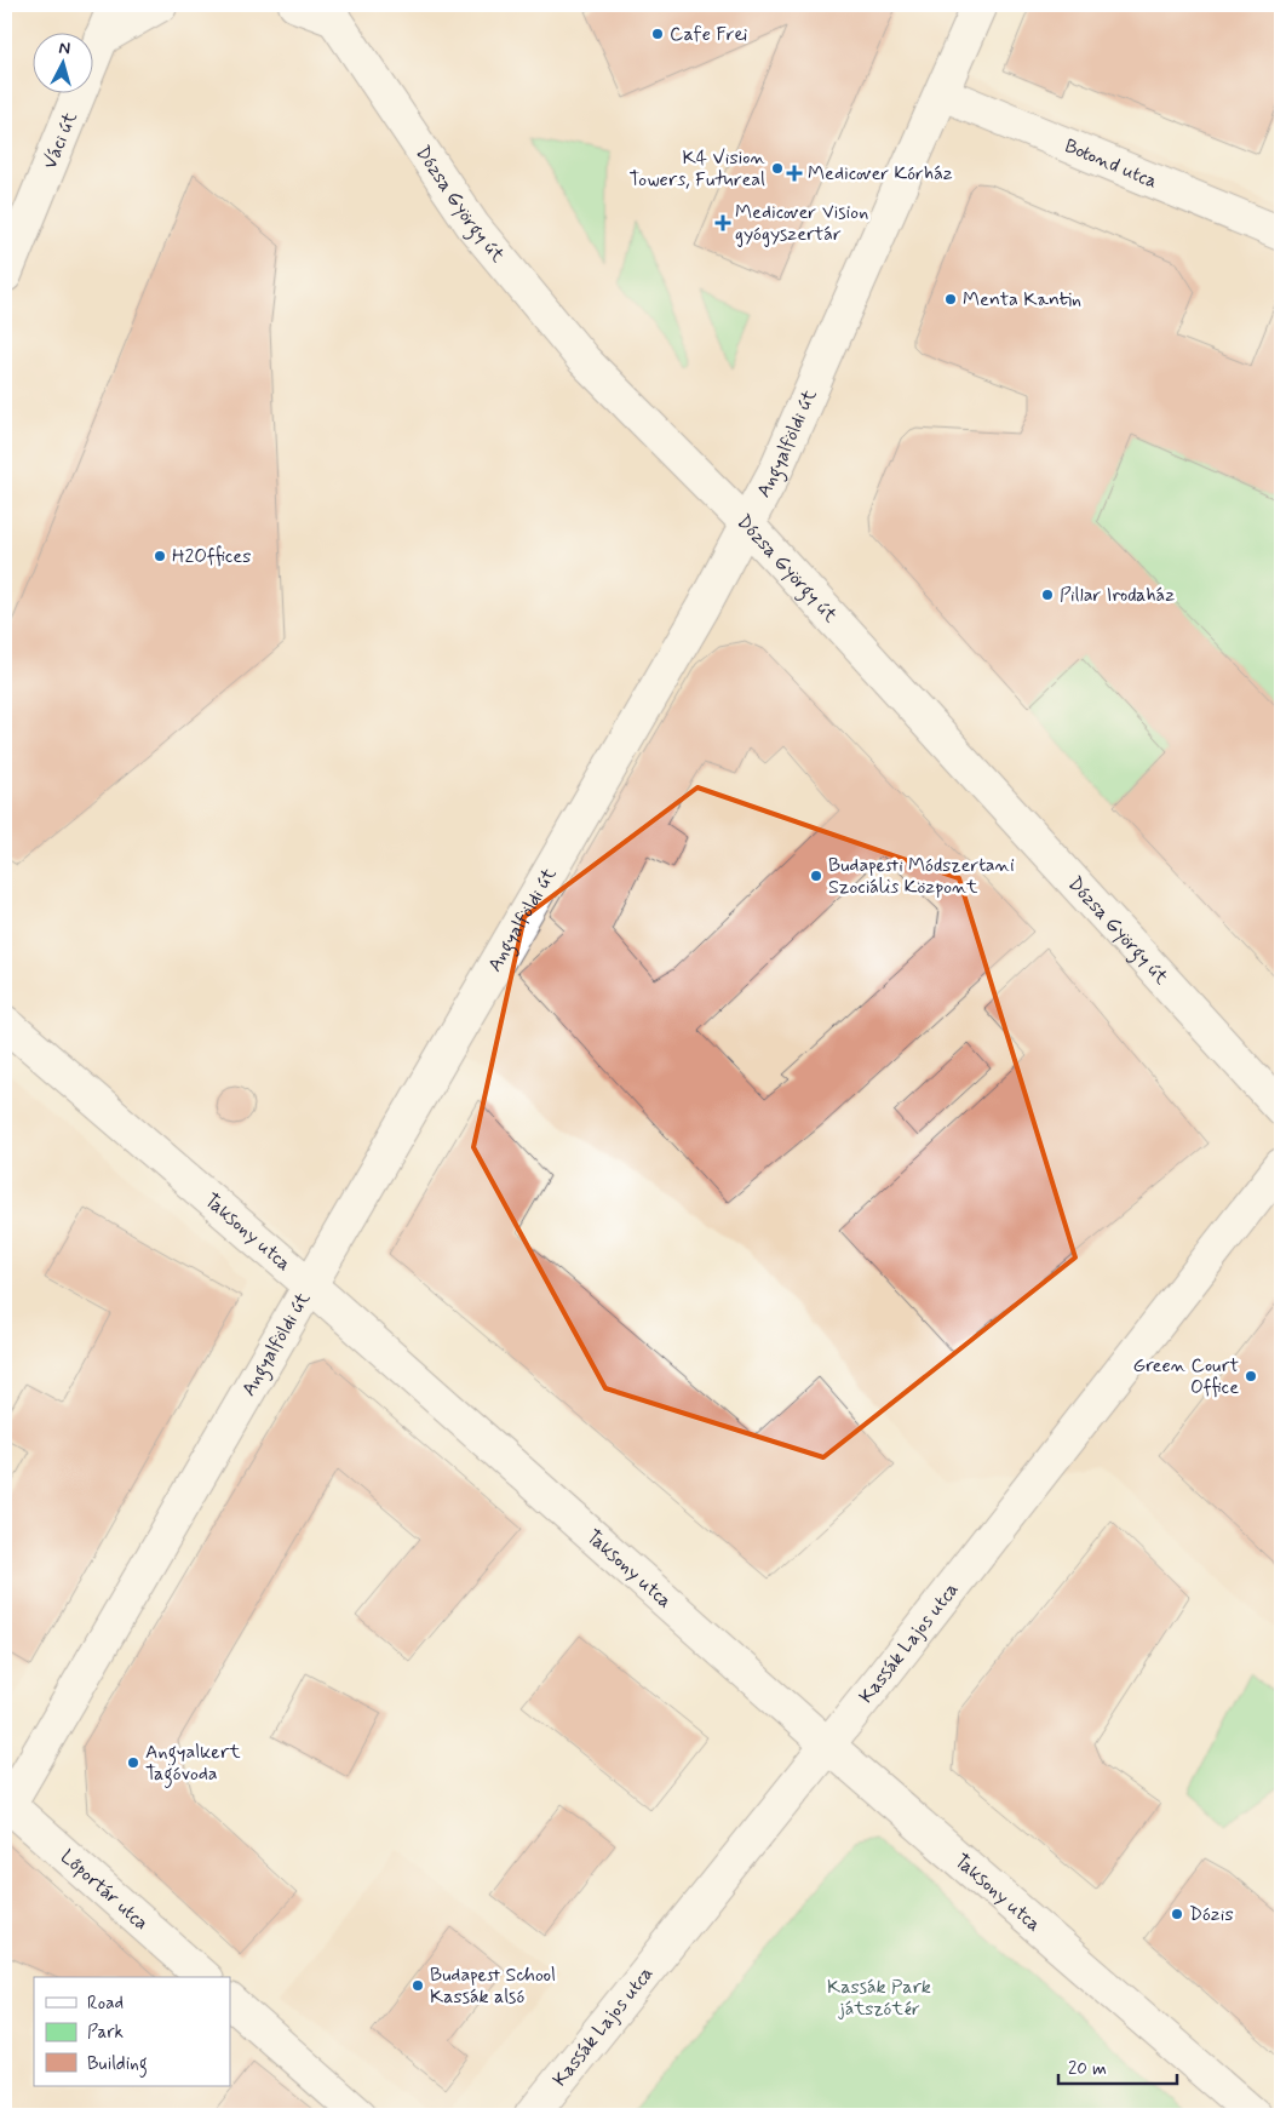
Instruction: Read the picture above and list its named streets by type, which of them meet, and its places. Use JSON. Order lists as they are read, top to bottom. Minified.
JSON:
{"streets":{"street":["Váci út","Botond utca","Dózsa György út","Angyalföldi út","Taksony utca","Kassák Lajos utca","Lőportár utca"]},"crossings":[["Botond utca","Angyalföldi út"],["Dózsa György út","Angyalföldi út"],["Angyalföldi út","Taksony utca"],["Angyalföldi út","Lőportár utca"],["Taksony utca","Kassák Lajos utca"]],"parks":["Kassák Park játszótér"],"places":{"other":["Cafe Frei","K4 Vision Towers, Futureal","Menta Kantin","H2Offices","Pillar Irodaház","Budapesti Módszertani Szociális Központ","Green Court Office","Angyalkert Tagóvoda","Dózis","Budapest School Kassák alsó"],"health":["Medicover Kórház","Medicover Vision gyógyszertár"]},"legend":["Road","Park","Building"],"scale_bar":"20 m","north":"top"}
